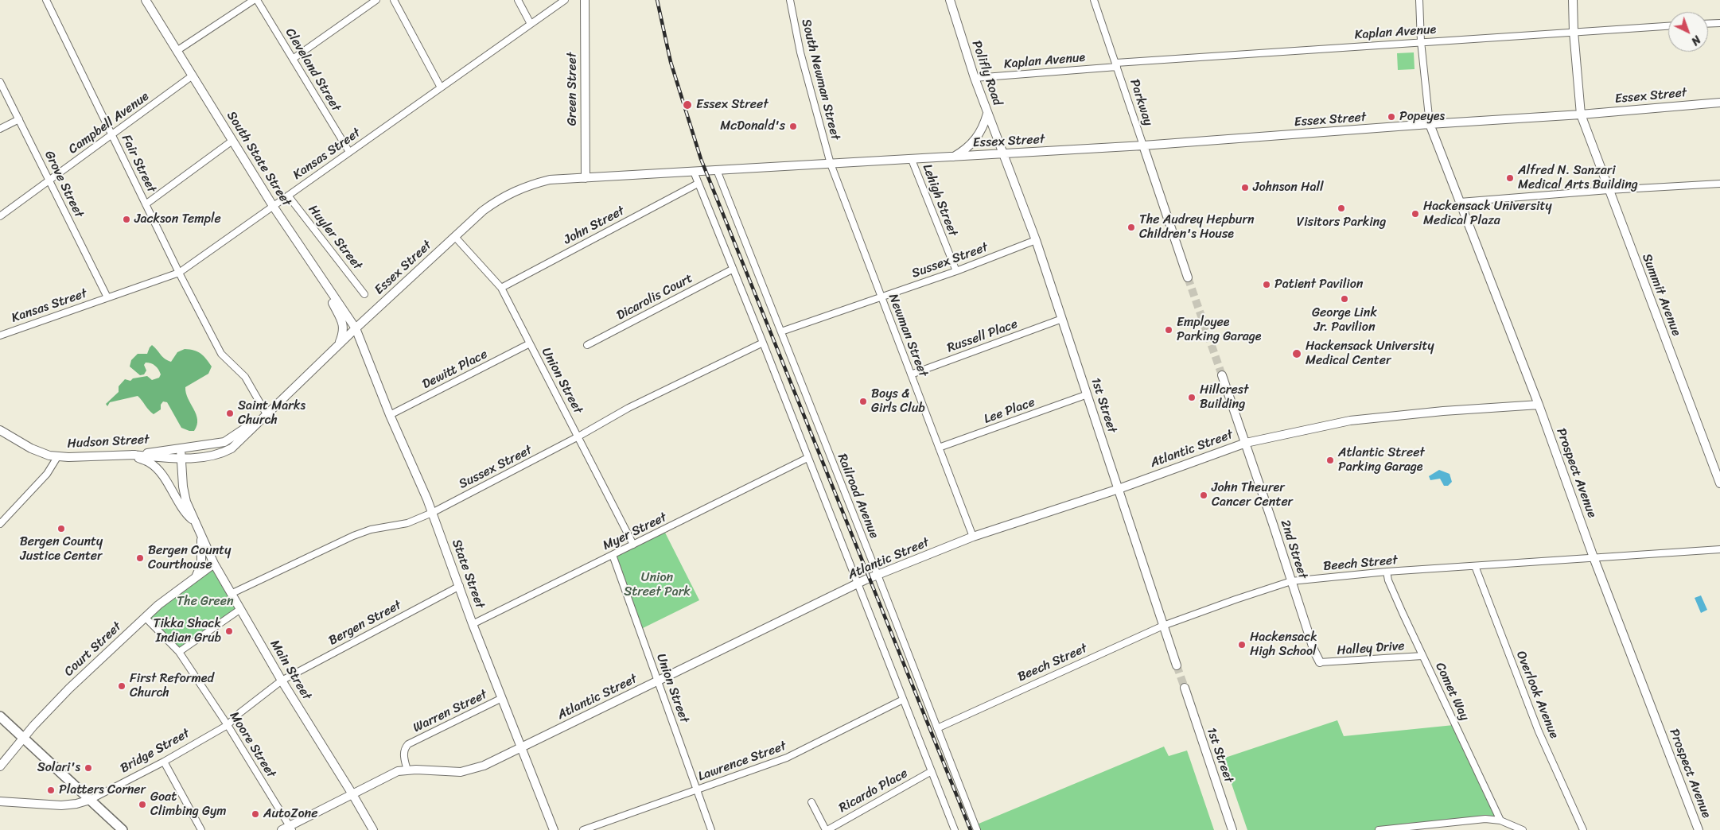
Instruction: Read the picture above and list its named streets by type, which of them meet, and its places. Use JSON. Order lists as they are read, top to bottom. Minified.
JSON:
{"streets":{"street":["Kaplan Avenue","Cleveland Street","Polifly Road","South Newman Street","Green Street","Essex Street","Parkway","Campbell Avenue","Kansas Street","South State Street","Fair Street","Grove Street","Lehigh Street","John Street","Huyler Street","Sussex Street","Summit Avenue","Dicarolis Court","Newman Street","Russell Place","Dewitt Place","Union Street","1st Street","Lee Place","Hudson Street","Atlantic Street","Prospect Avenue","Railroad Avenue","Myer Street","2nd Street","Beech Street","State Street","Bergen Street","Halley Drive","Court Street","Main Street","Comet Way","Overlook Avenue","Warren Street","Moore Street","Bridge Street","Lawrence Street","Ricardo Place"]},"crossings":[["Kaplan Avenue","Polifly Road"],["Kaplan Avenue","Parkway"],["Kaplan Avenue","Summit Avenue"],["Cleveland Street","Kansas Street"],["Polifly Road","Essex Street"],["Polifly Road","1st Street"],["South Newman Street","Essex Street"],["South Newman Street","Newman Street"],["Green Street","Essex Street"],["Essex Street","Parkway"],["Essex Street","South State Street"],["Essex Street","Fair Street"],["Essex Street","Lehigh Street"],["Essex Street","Summit Avenue"],["Essex Street","Newman Street"],["Essex Street","Union Street"],["Essex Street","1st Street"],["Essex Street","Hudson Street"],["Essex Street","Prospect Avenue"],["Essex Street","Railroad Avenue"],["Essex Street","State Street"],["Essex Street","Main Street"],["Campbell Avenue","South State Street"],["Campbell Avenue","Fair Street"],["Campbell Avenue","Grove Street"],["Kansas Street","South State Street"],["Kansas Street","Fair Street"],["Kansas Street","Grove Street"],["Kansas Street","Huyler Street"],["South State Street","State Street"],["Lehigh Street","Sussex Street"],["John Street","Union Street"],["Sussex Street","Newman Street"],["Sussex Street","Union Street"],["Sussex Street","1st Street"],["Sussex Street","Railroad Avenue"],["Sussex Street","State Street"],["Sussex Street","Main Street"],["Newman Street","Russell Place"],["Newman Street","Lee Place"],["Newman Street","Atlantic Street"],["Russell Place","1st Street"],["Dewitt Place","Union Street"],["Dewitt Place","State Street"],["Union Street","Atlantic Street"],["Union Street","Myer Street"],["Union Street","Lawrence Street"],["1st Street","Lee Place"],["1st Street","Atlantic Street"],["1st Street","Beech Street"],["Hudson Street","Main Street"],["Atlantic Street","Prospect Avenue"],["Atlantic Street","Railroad Avenue"],["Atlantic Street","2nd Street"],["Atlantic Street","State Street"],["Atlantic Street","Main Street"],["Atlantic Street","Warren Street"],["Atlantic Street","Moore Street"],["Prospect Avenue","Beech Street"],["Railroad Avenue","Beech Street"],["Myer Street","State Street"],["2nd Street","Beech Street"],["2nd Street","Halley Drive"],["Beech Street","Comet Way"],["Beech Street","Overlook Avenue"],["State Street","Bergen Street"],["State Street","Warren Street"],["Bergen Street","Main Street"],["Bergen Street","Bridge Street"],["Halley Drive","Comet Way"],["Court Street","Main Street"],["Court Street","Moore Street"],["Main Street","Bridge Street"],["Moore Street","Bridge Street"]],"parks":["Union Street Park","The Green"],"places":["Essex Street","Popeyes","McDonald's","Alfred N. Sanzari Medical Arts Building","Johnson Hall","Visitors Parking","Hackensack University Medical Plaza","Jackson Temple","The Audrey Hepburn Children's House","Patient Pavilion","George Link Jr. Pavilion","Employee Parking Garage","Hackensack University Medical Center","Hillcrest Building","Boys & Girls Club","Saint Marks Church","Atlantic Street Parking Garage","John Theurer Cancer Center","Bergen County Justice Center","Bergen County Courthouse","Tikka Shack Indian Grub","Hackensack High School","First Reformed Church","Solari's","Platters Corner","Goat Climbing Gym","AutoZone"],"north":"bottom right"}
